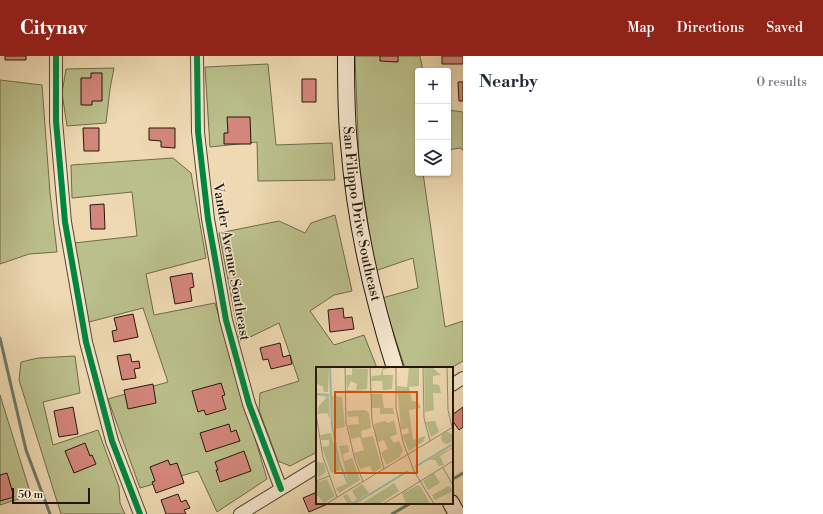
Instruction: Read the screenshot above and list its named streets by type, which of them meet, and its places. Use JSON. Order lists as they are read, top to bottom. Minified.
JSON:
{"streets":{"street":["San Filippo Drive Southeast","Vander Avenue Southeast"]},"scale_bar":"50 m","page":{"header":"Citynav","nav":["Map","Directions","Saved"],"heading":["Nearby","0 results"],"map_buttons":["+","−"],"scale":"50 m"}}
